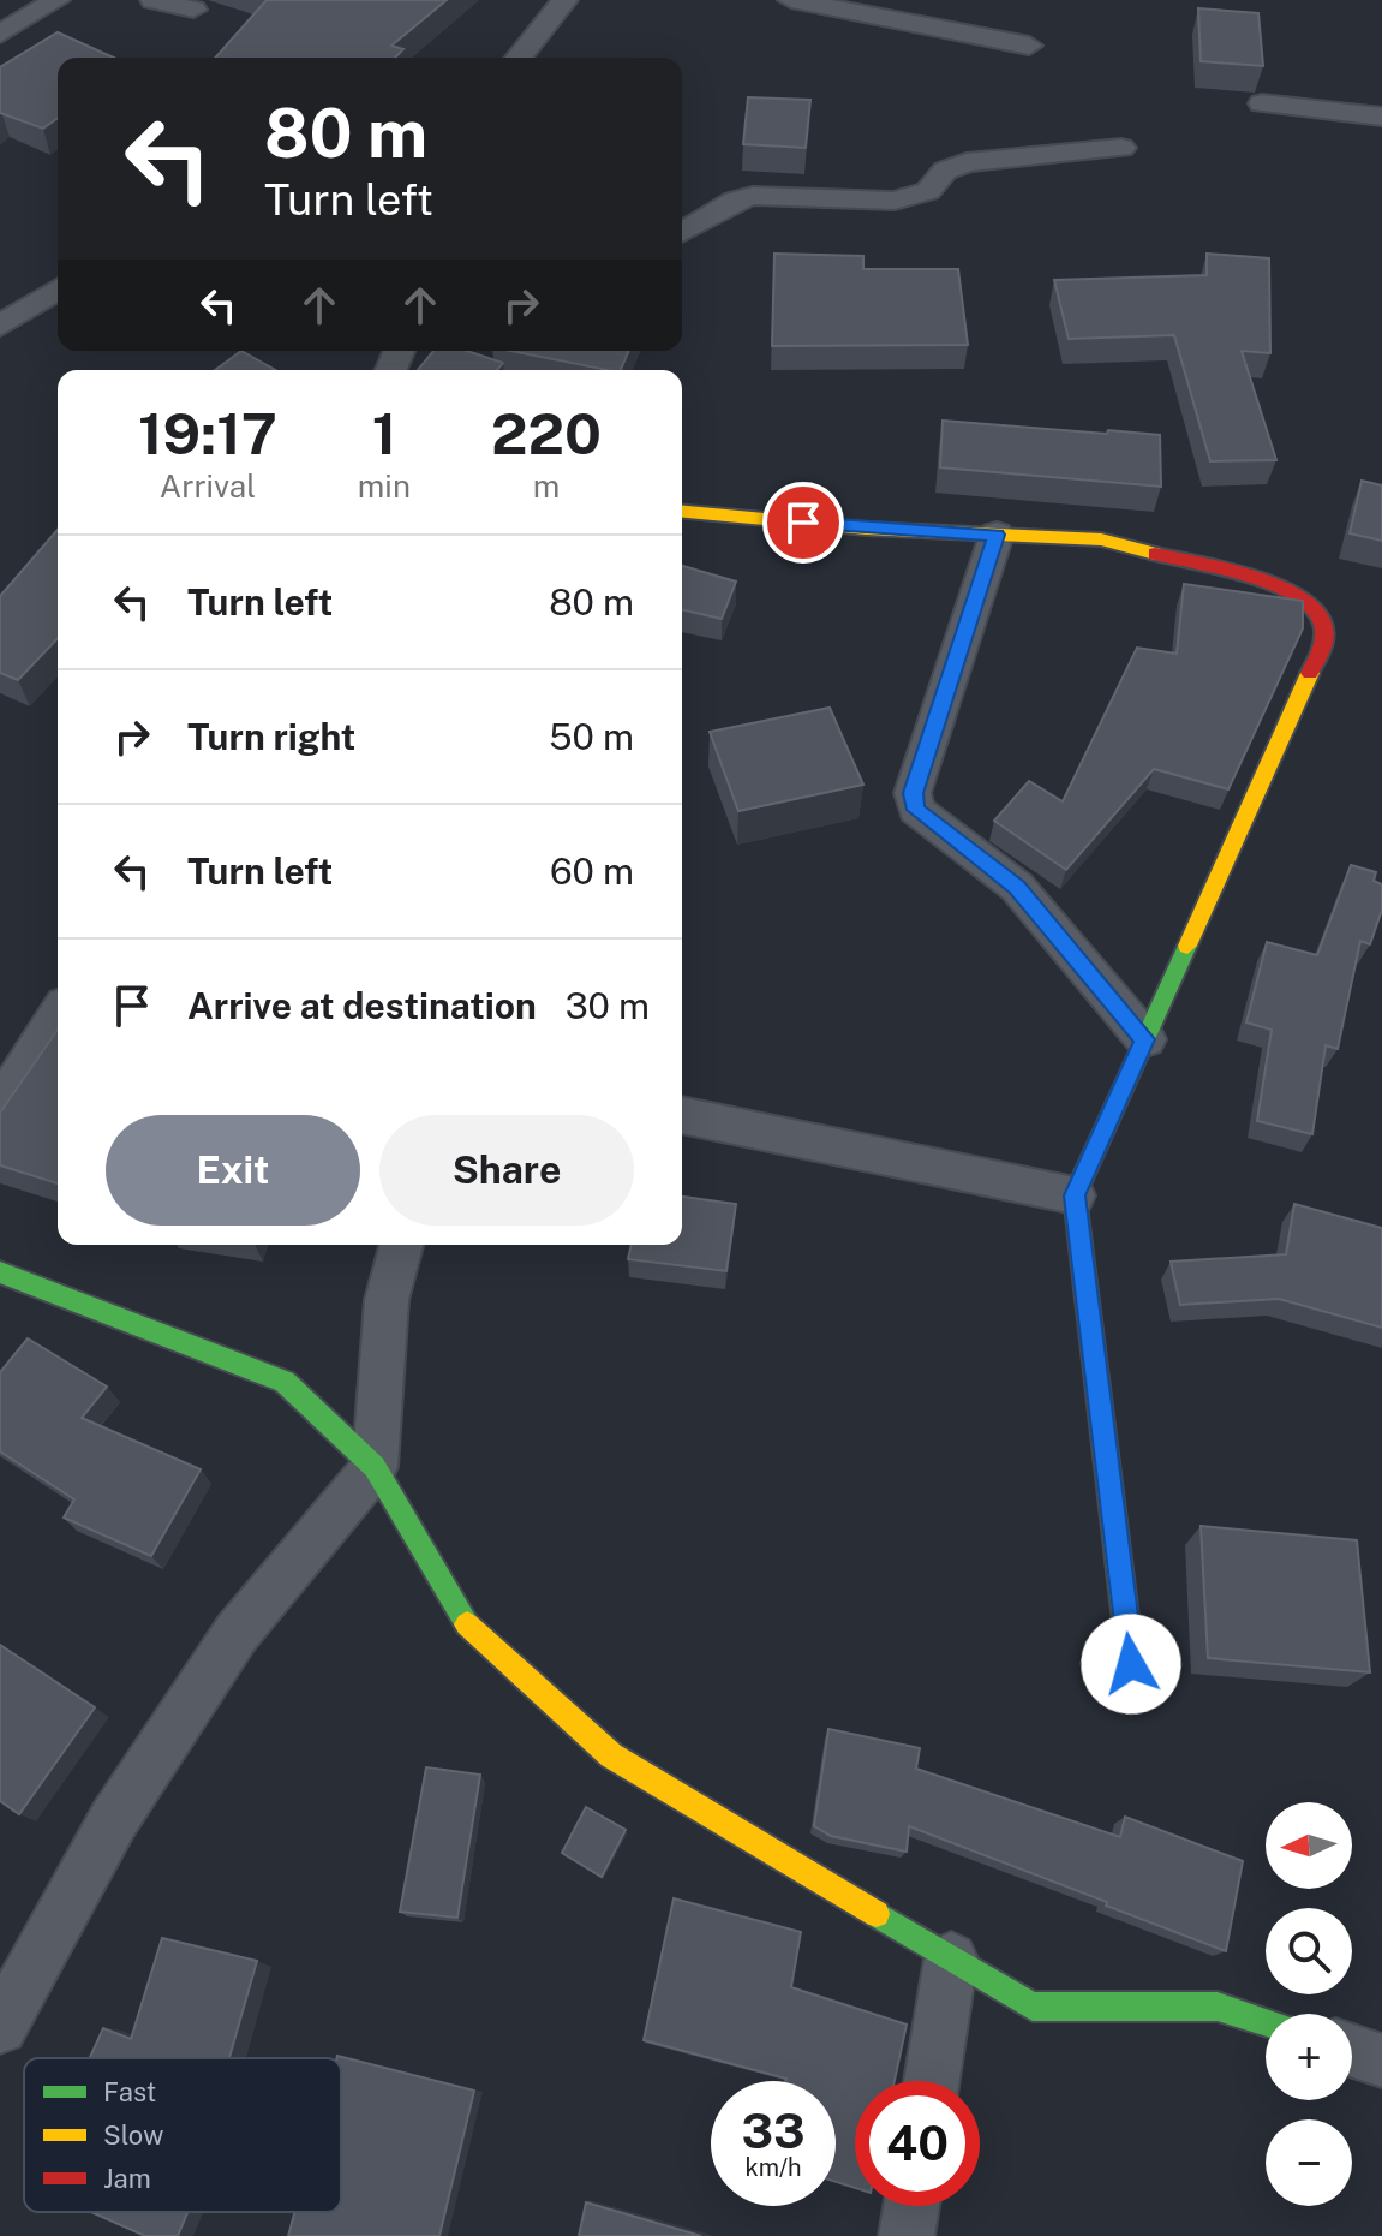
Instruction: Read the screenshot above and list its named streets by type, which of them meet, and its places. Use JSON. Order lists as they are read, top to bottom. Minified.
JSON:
{"legend":["Fast","Slow","Jam"],"north":"left","page":{"turn":["80 m","Turn left"],"eta":["19:17","Arrival","1","min","220","m"],"list":[{"name":"Turn left","value":"80 m"},{"name":"Turn right","value":"50 m"},{"name":"Turn left","value":"60 m"},{"name":"Arrive at destination","value":"30 m"}],"buttons":["Exit","Share"],"map_buttons":["+","−"],"speed":"33 km/h","limit":"40"}}
